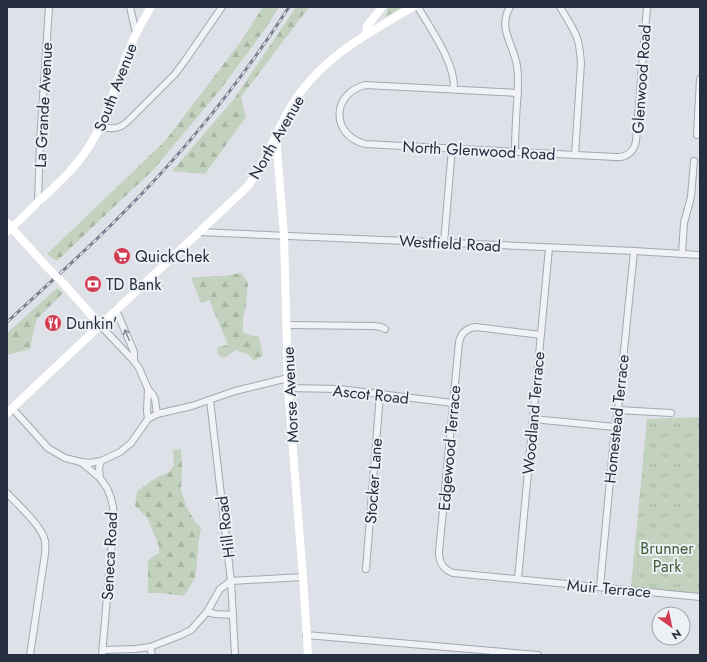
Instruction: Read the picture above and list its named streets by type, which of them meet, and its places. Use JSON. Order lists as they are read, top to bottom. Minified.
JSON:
{"streets":{"main road":["South Avenue","North Avenue","Morse Avenue"],"street":["Glenwood Road","La Grande Avenue","North Glenwood Road","Westfield Road","Ascot Road","Woodland Terrace","Homestead Terrace","Edgewood Terrace","Stocker Lane","Hill Road","Seneca Road","Muir Terrace"]},"crossings":[["Glenwood Road","North Glenwood Road"],["South Avenue","La Grande Avenue"],["North Avenue","Westfield Road"],["North Avenue","Morse Avenue"],["North Avenue","Seneca Road"],["Westfield Road","Morse Avenue"],["Westfield Road","Woodland Terrace"],["Westfield Road","Homestead Terrace"],["Ascot Road","Morse Avenue"],["Ascot Road","Edgewood Terrace"],["Ascot Road","Stocker Lane"],["Woodland Terrace","Edgewood Terrace"],["Woodland Terrace","Muir Terrace"],["Homestead Terrace","Muir Terrace"],["Edgewood Terrace","Muir Terrace"]],"parks":["Brunner Park"],"places":{"supermarket":["QuickChek"],"bank":["TD Bank"],"restaurant":["Dunkin'"]},"north":"bottom right"}
